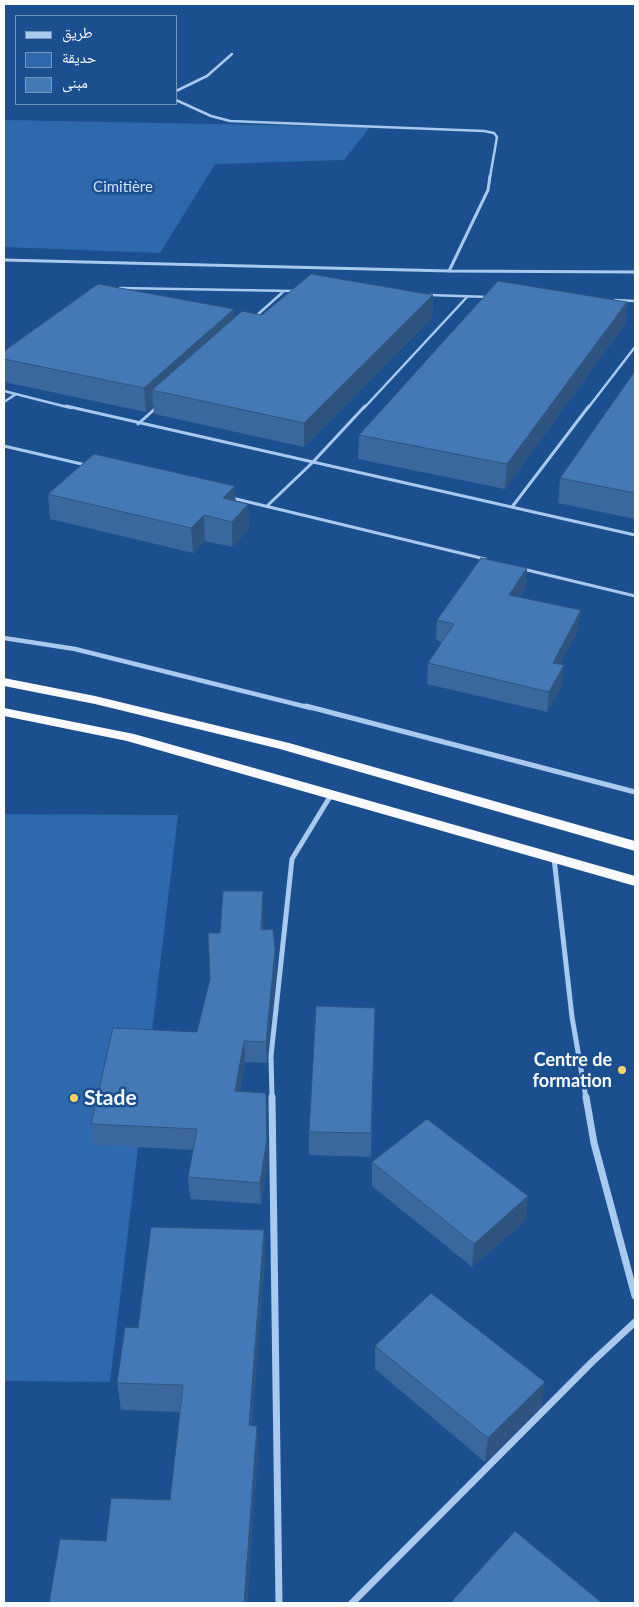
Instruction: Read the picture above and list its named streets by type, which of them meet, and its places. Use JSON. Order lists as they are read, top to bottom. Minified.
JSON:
{"parks":["Cimitière"],"places":["Centre de formation","Stade"],"legend":["طريق","حديقة","مبنى"]}
